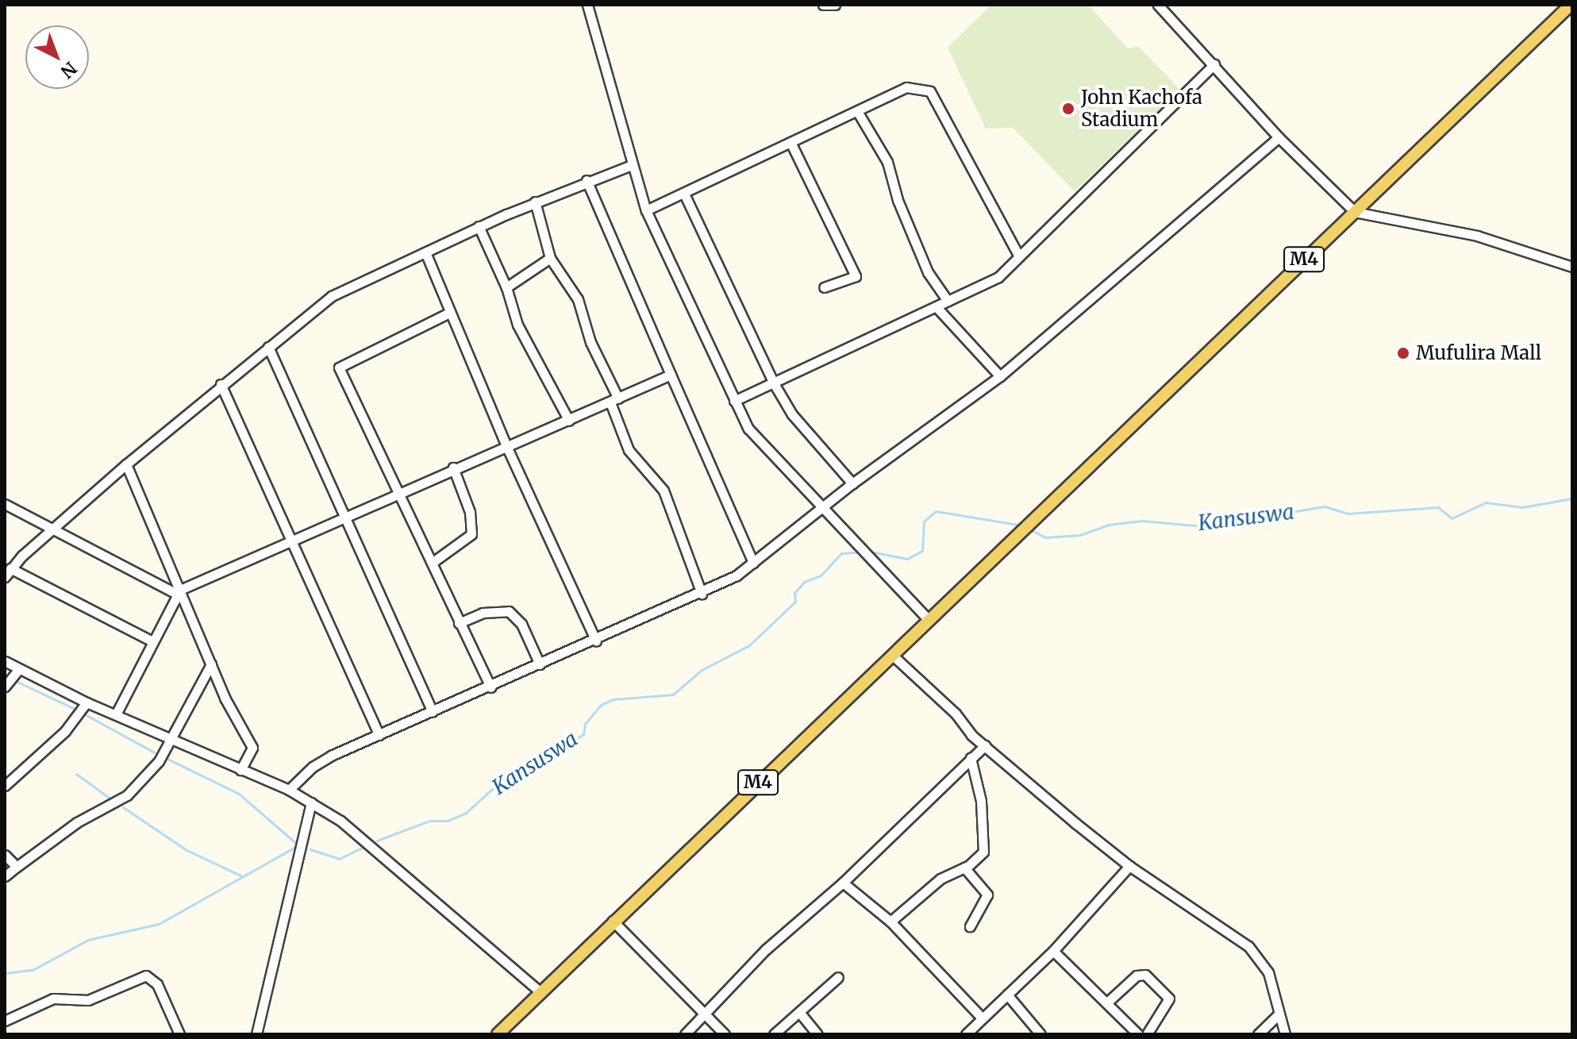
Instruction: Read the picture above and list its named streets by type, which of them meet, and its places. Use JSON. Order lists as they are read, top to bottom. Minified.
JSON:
{"streets":{"main road":["M4"]},"water":["Kansuswa"],"places":["John Kachofa Stadium","Mufulira Mall"],"north":"bottom right"}
